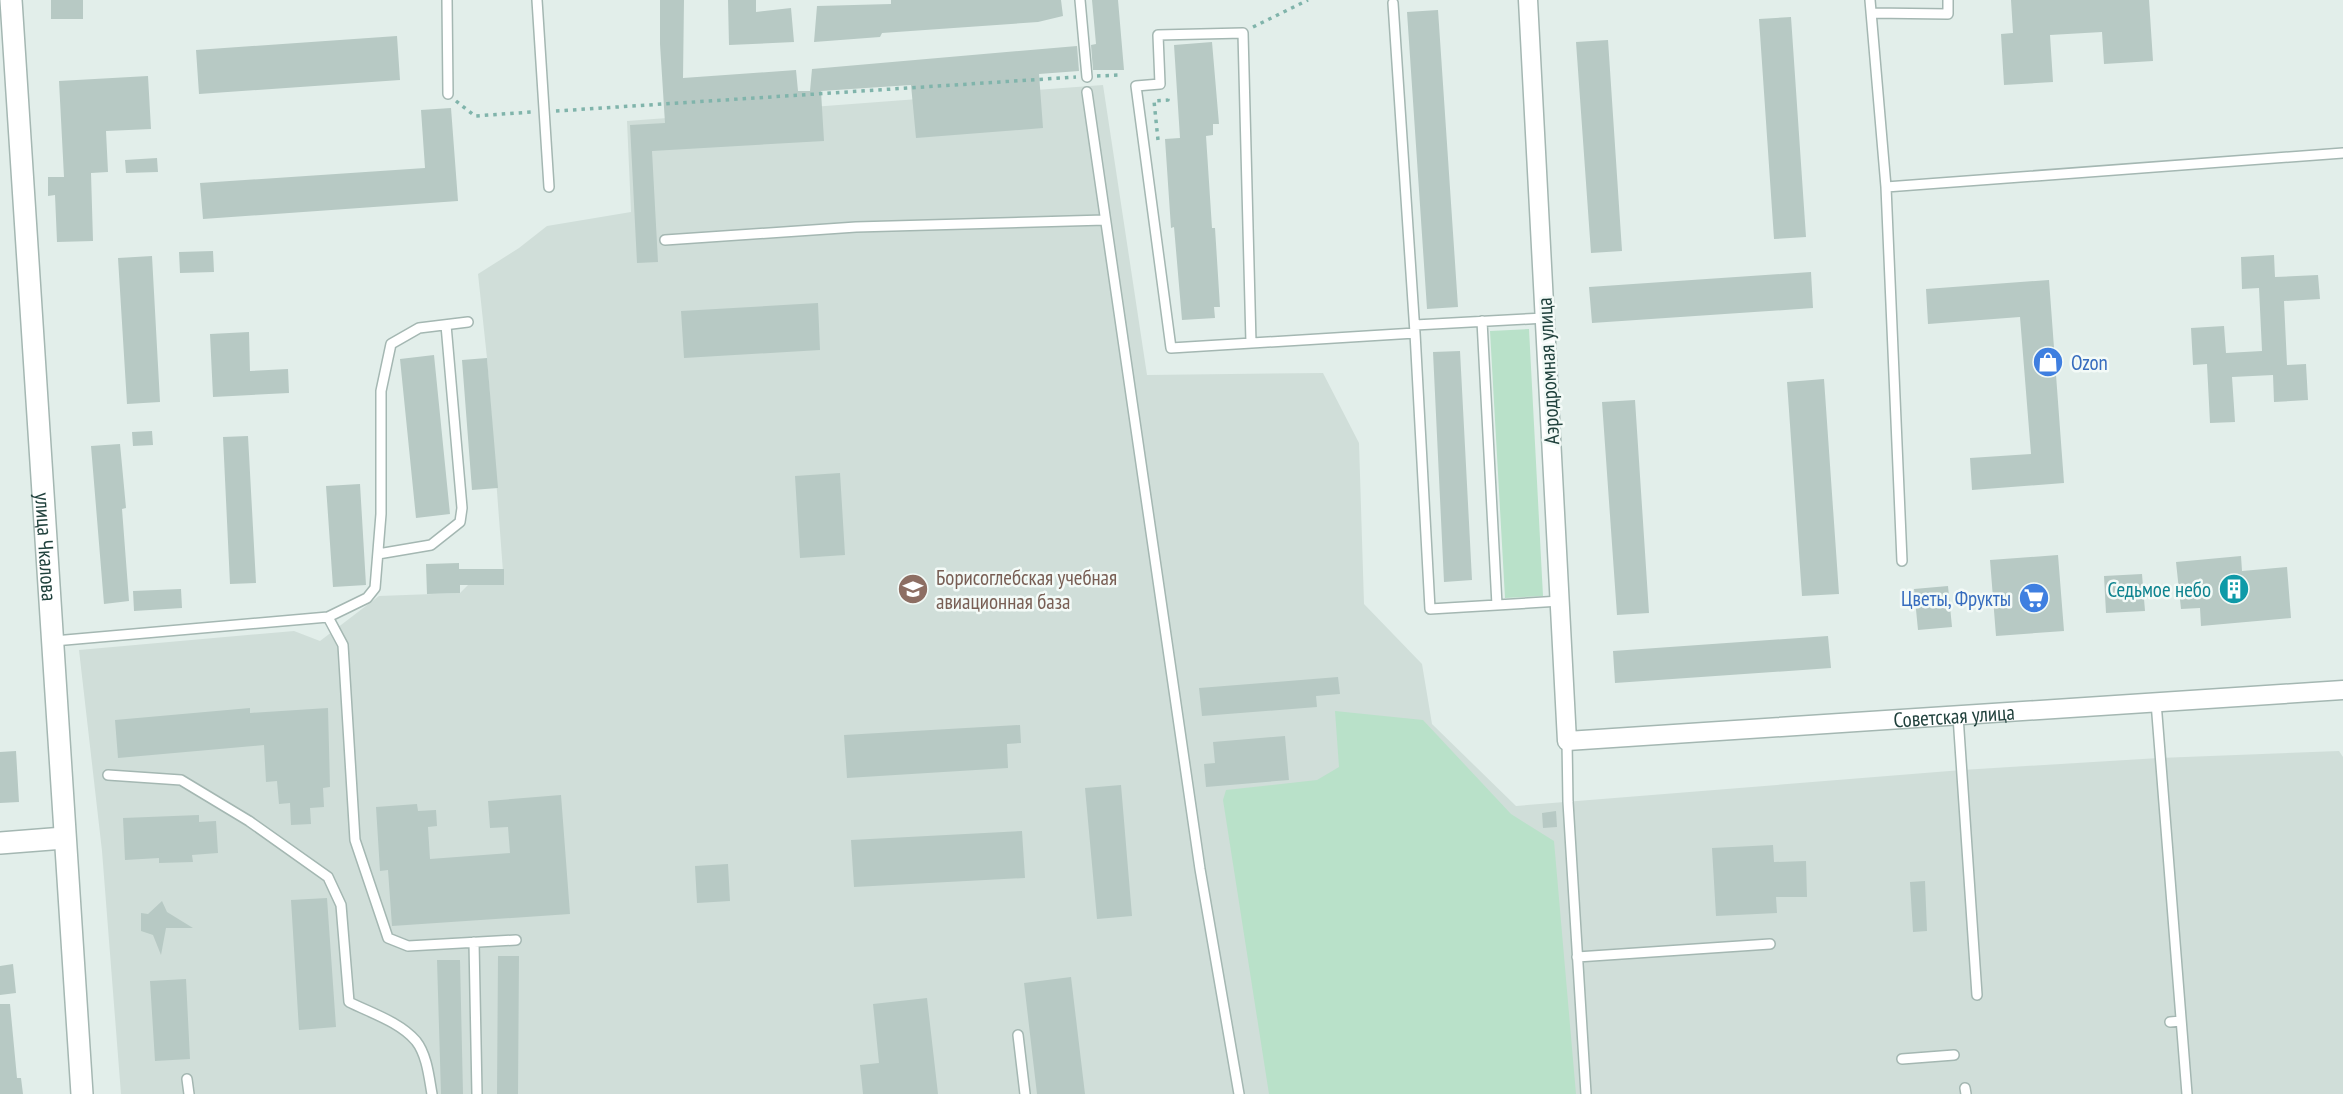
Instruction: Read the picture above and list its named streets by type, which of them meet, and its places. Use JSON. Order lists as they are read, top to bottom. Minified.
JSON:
{"streets":{"street":["Аэродромная улица","улица Чкалова","Советская улица"]},"crossings":[["Аэродромная улица","Советская улица"]],"places":{"shop":["Ozon"],"school or university":["Борисоглебская учебная авиационная база"],"building":["Седьмое небо"],"supermarket":["Цветы, Фрукты"]}}
